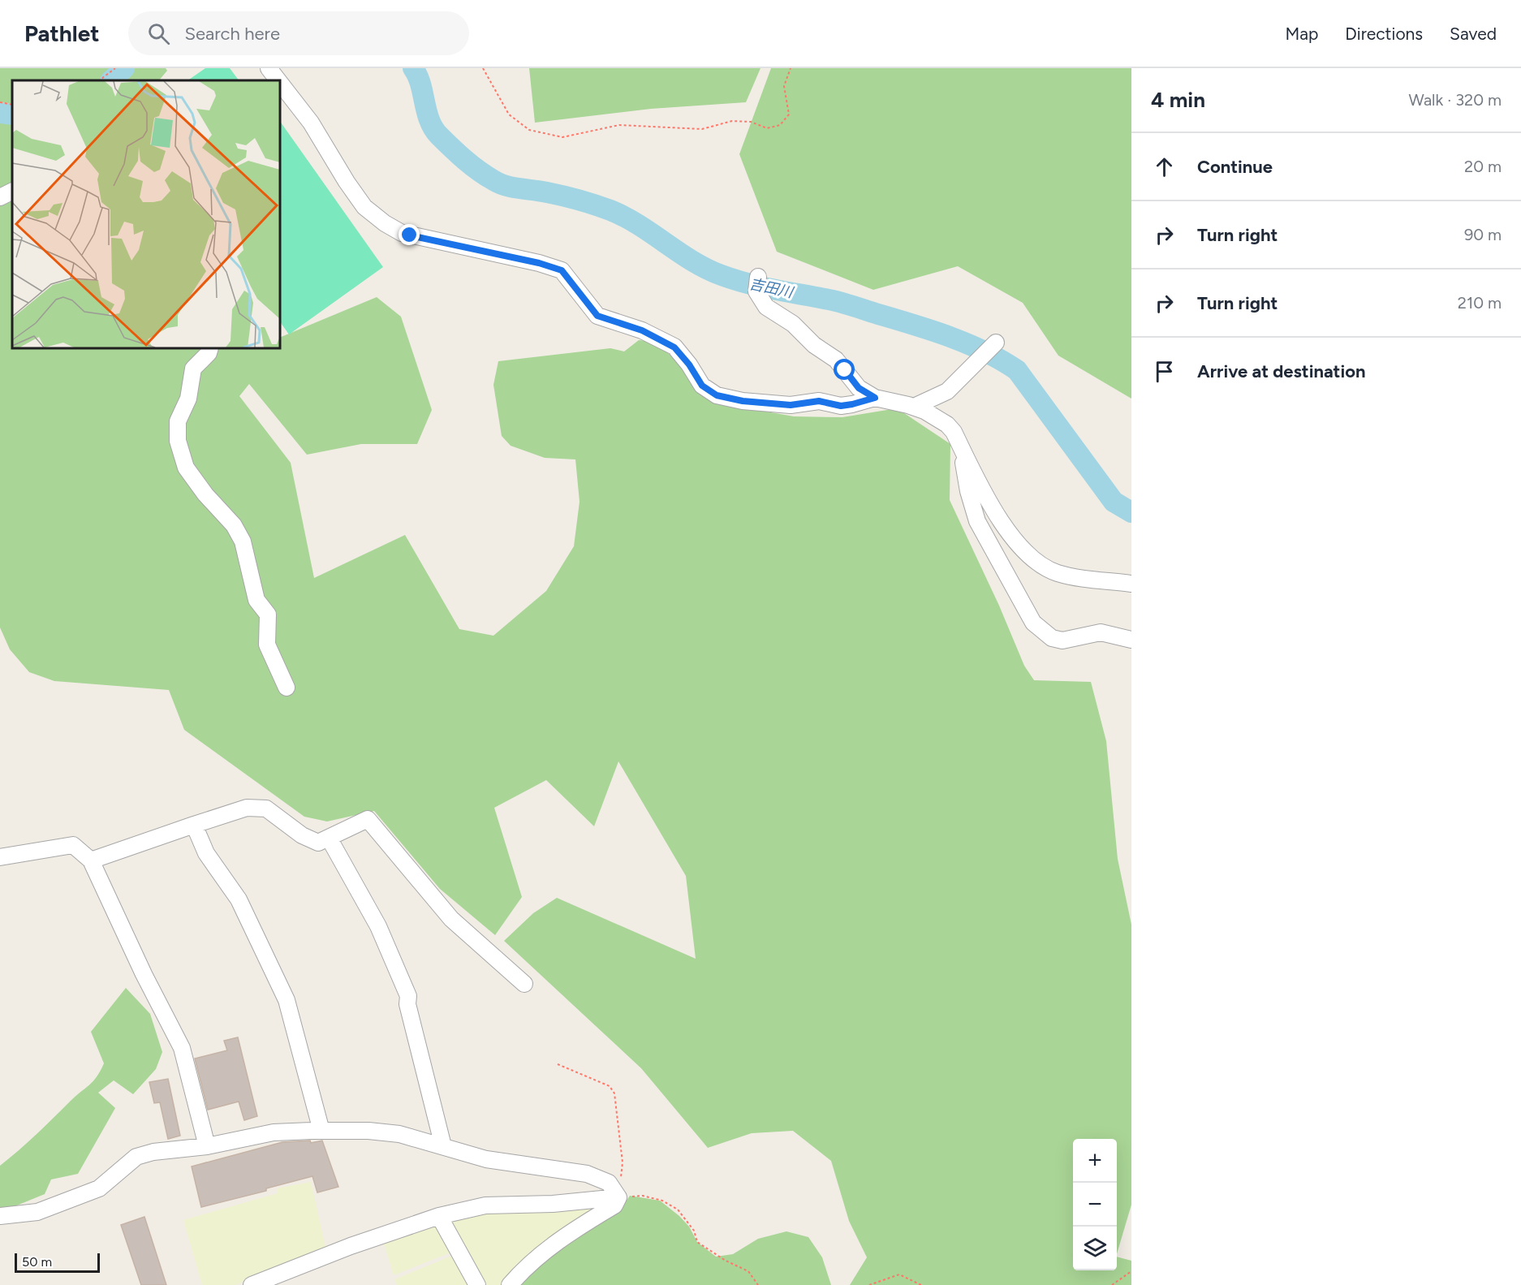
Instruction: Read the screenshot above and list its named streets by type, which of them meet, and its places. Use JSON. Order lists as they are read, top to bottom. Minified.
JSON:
{"water":["吉田川"],"scale_bar":"50 m","page":{"header":"Pathlet","search":"Search here","nav":["Map","Directions","Saved"],"heading":["4 min","Walk · 320 m"],"list":[["Continue","20 m"],["Turn right","90 m"],["Turn right","210 m"],"Arrive at destination"],"map_buttons":["+","−"],"scale":"50 m"}}
